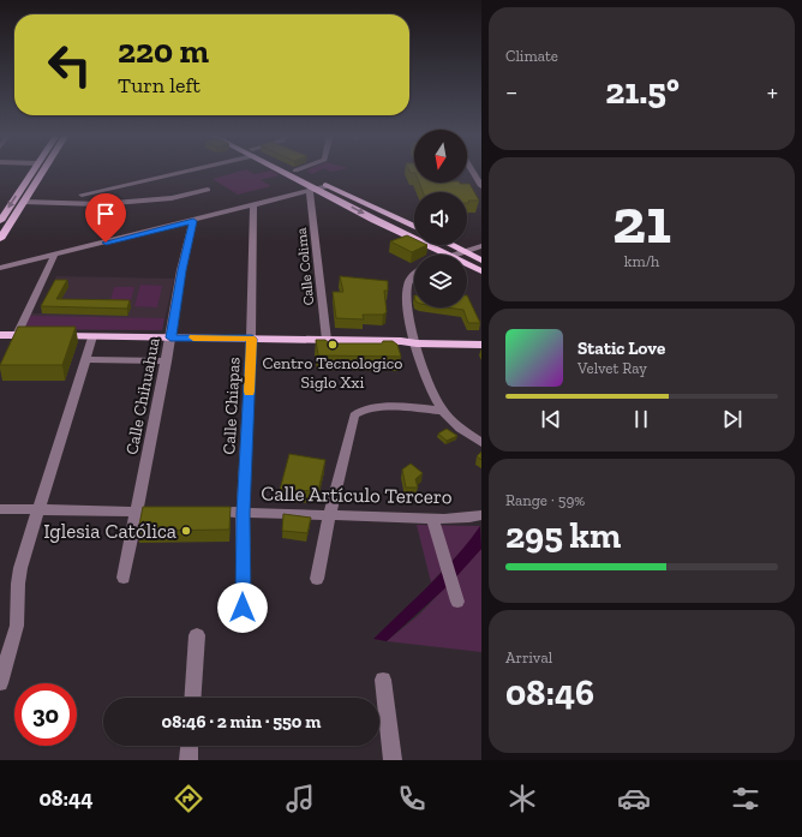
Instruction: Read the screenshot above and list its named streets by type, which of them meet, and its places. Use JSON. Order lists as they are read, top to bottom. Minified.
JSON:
{"streets":{"street":["Calle Colima","Calle Chihuahua","Calle Chiapas","Calle Artículo Tercero"]},"crossings":[["Calle Chiapas","Calle Artículo Tercero"]],"places":["Centro Tecnologico Siglo Xxi","Iglesia Católica"],"north":"bottom","page":{"tile":["Climate",["21","km/h"],["Range · 59%","295 km"],["Arrival","08:46"]],"turn":["220 m","Turn left"],"heat":["−","21.5°","+"],"song":["Static Love","Velvet Ray"],"limit":"30","trip":"08:46 · 2 min · 550 m","tabs":"08:44"}}
